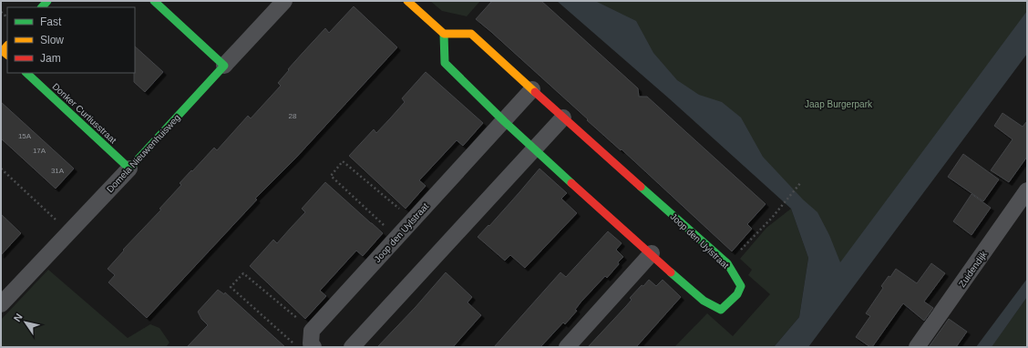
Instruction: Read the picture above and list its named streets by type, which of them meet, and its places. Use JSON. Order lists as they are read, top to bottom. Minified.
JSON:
{"streets":{"street":["Donker Curtiusstraat","Domela Nieuwenhuisweg","Joop den Uylstraat","Zuidendijk"]},"crossings":[["Donker Curtiusstraat","Domela Nieuwenhuisweg"]],"parks":["Jaap Burgerpark"],"house_numbers":["28","15A","17A","31A"],"legend":["Fast","Slow","Jam"],"north":"top left"}
